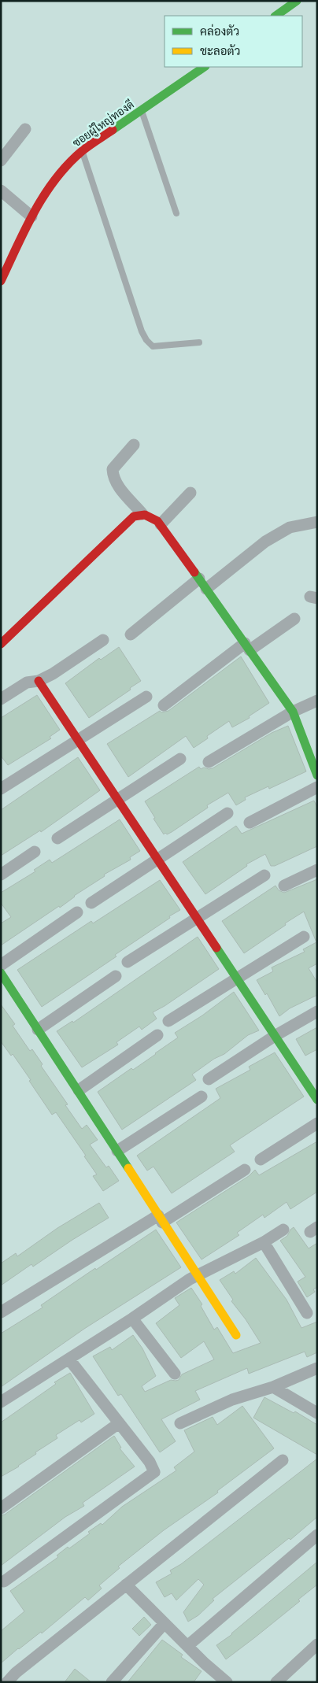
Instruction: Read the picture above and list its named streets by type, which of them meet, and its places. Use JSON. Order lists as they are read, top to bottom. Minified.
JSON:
{"streets":{"street":["ซอยผู้ใหญ่ทองดี"]},"legend":["คล่องตัว","ชะลอตัว"]}
